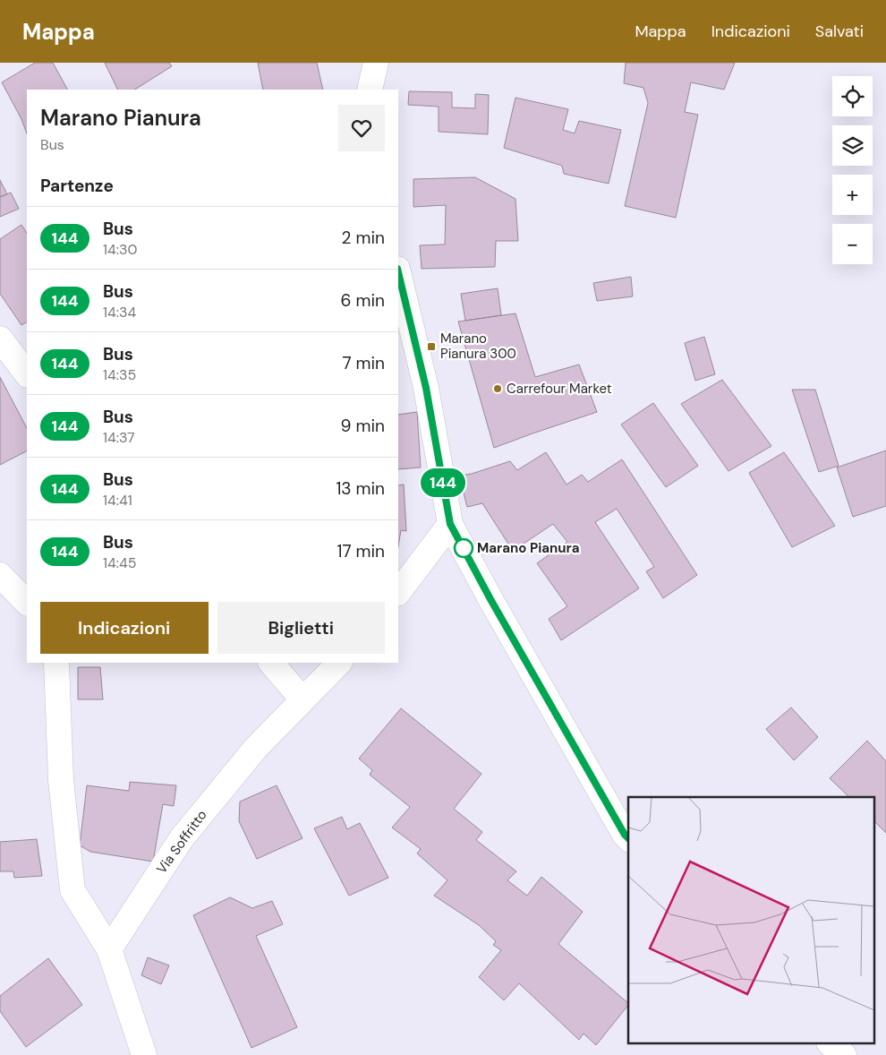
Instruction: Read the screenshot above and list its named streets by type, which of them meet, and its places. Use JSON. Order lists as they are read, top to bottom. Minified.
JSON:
{"streets":{"street":["Via Soffritto"]},"places":{"transit":["Marano Pianura 300"],"other":["Carrefour Market","Marano Pianura"]},"lines":["bus line 144"],"page":{"header":"Mappa","nav":["Mappa","Indicazioni","Salvati"],"on_map":"144","map_buttons":["+","−"],"heading":[["Marano Pianura","Bus"],"Partenze"],"list":[{"mark":"144","name":"Bus","note":"14:30","value":"2 min"},{"mark":"144","name":"Bus","note":"14:34","value":"6 min"},{"mark":"144","name":"Bus","note":"14:35","value":"7 min"},{"mark":"144","name":"Bus","note":"14:37","value":"9 min"},{"mark":"144","name":"Bus","note":"14:41","value":"13 min"},{"mark":"144","name":"Bus","note":"14:45","value":"17 min"}],"buttons":["Indicazioni","Biglietti"]}}
